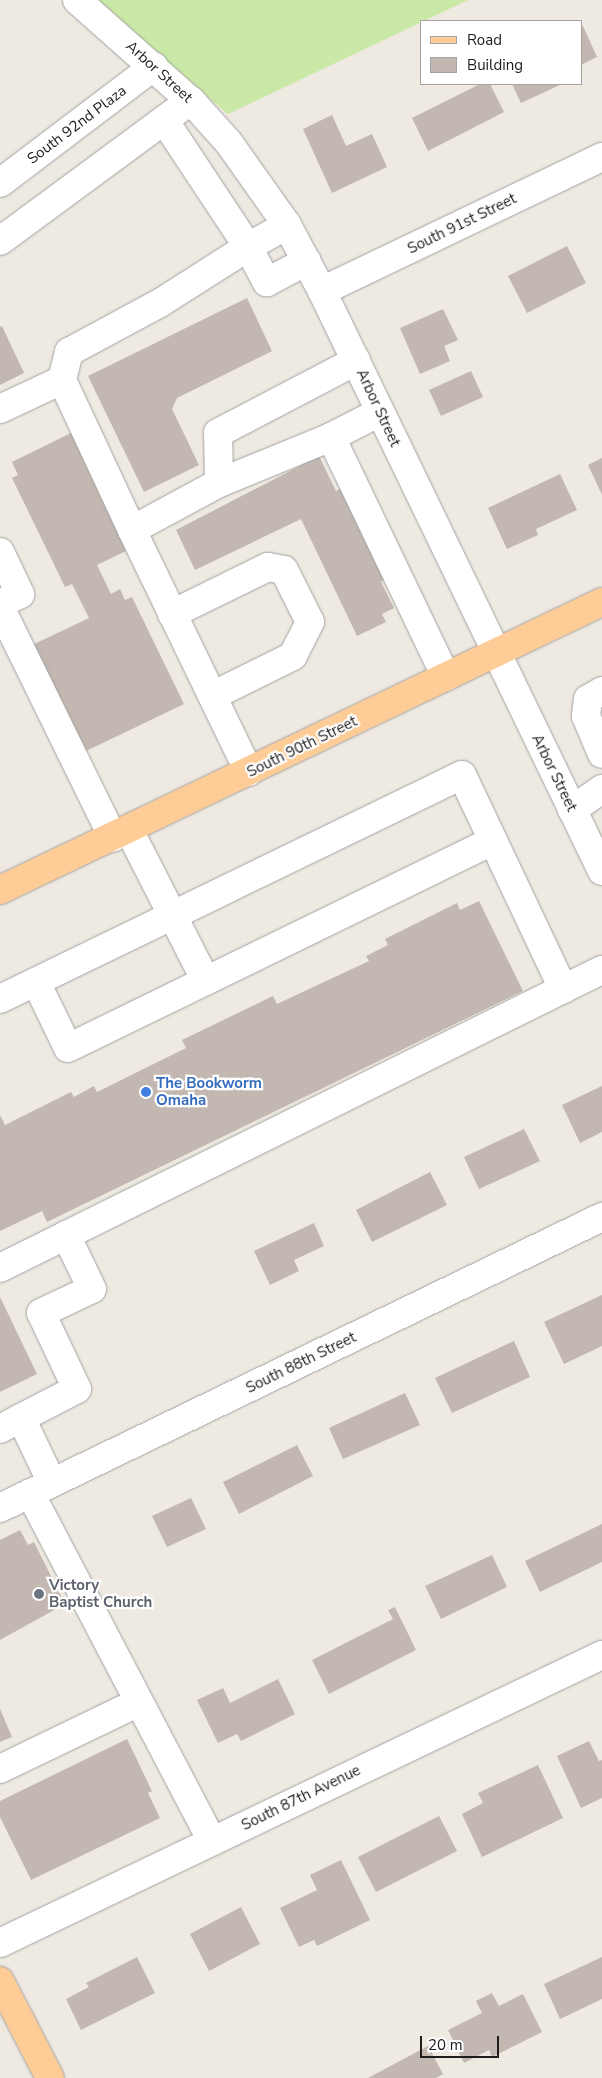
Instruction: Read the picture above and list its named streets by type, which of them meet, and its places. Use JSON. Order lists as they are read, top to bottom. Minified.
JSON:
{"streets":{"main road":["South 90th Street"],"street":["Arbor Street","South 92nd Plaza","South 91st Street","South 88th Street","South 87th Avenue"]},"crossings":[["Arbor Street","South 92nd Plaza"],["Arbor Street","South 91st Street"],["Arbor Street","South 90th Street"]],"places":["The Bookworm Omaha","Victory Baptist Church"],"legend":["Road","Building"],"scale_bar":"20 m"}
